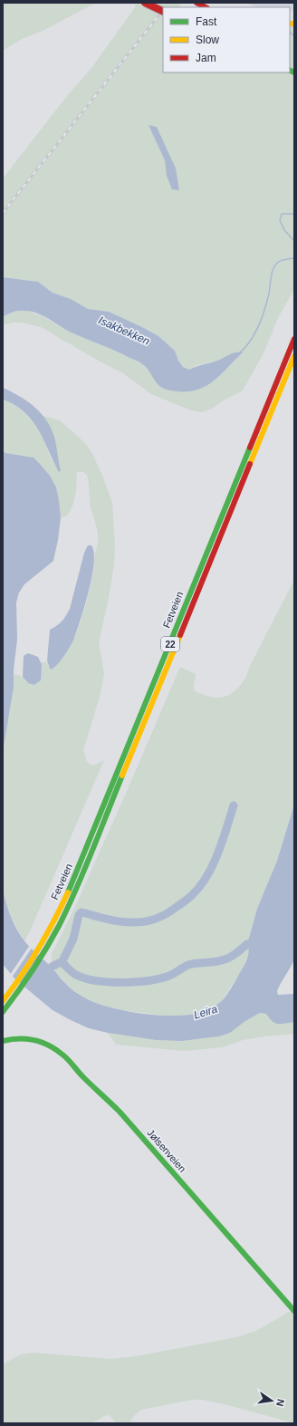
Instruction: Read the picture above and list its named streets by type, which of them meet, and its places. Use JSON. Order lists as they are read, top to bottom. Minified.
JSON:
{"streets":{"main road":["Fetveien","22","Jølsenveien"]},"crossings":[["Fetveien","22"]],"water":["Isakbekken","Leira"],"legend":["Fast","Slow","Jam"],"north":"right"}
